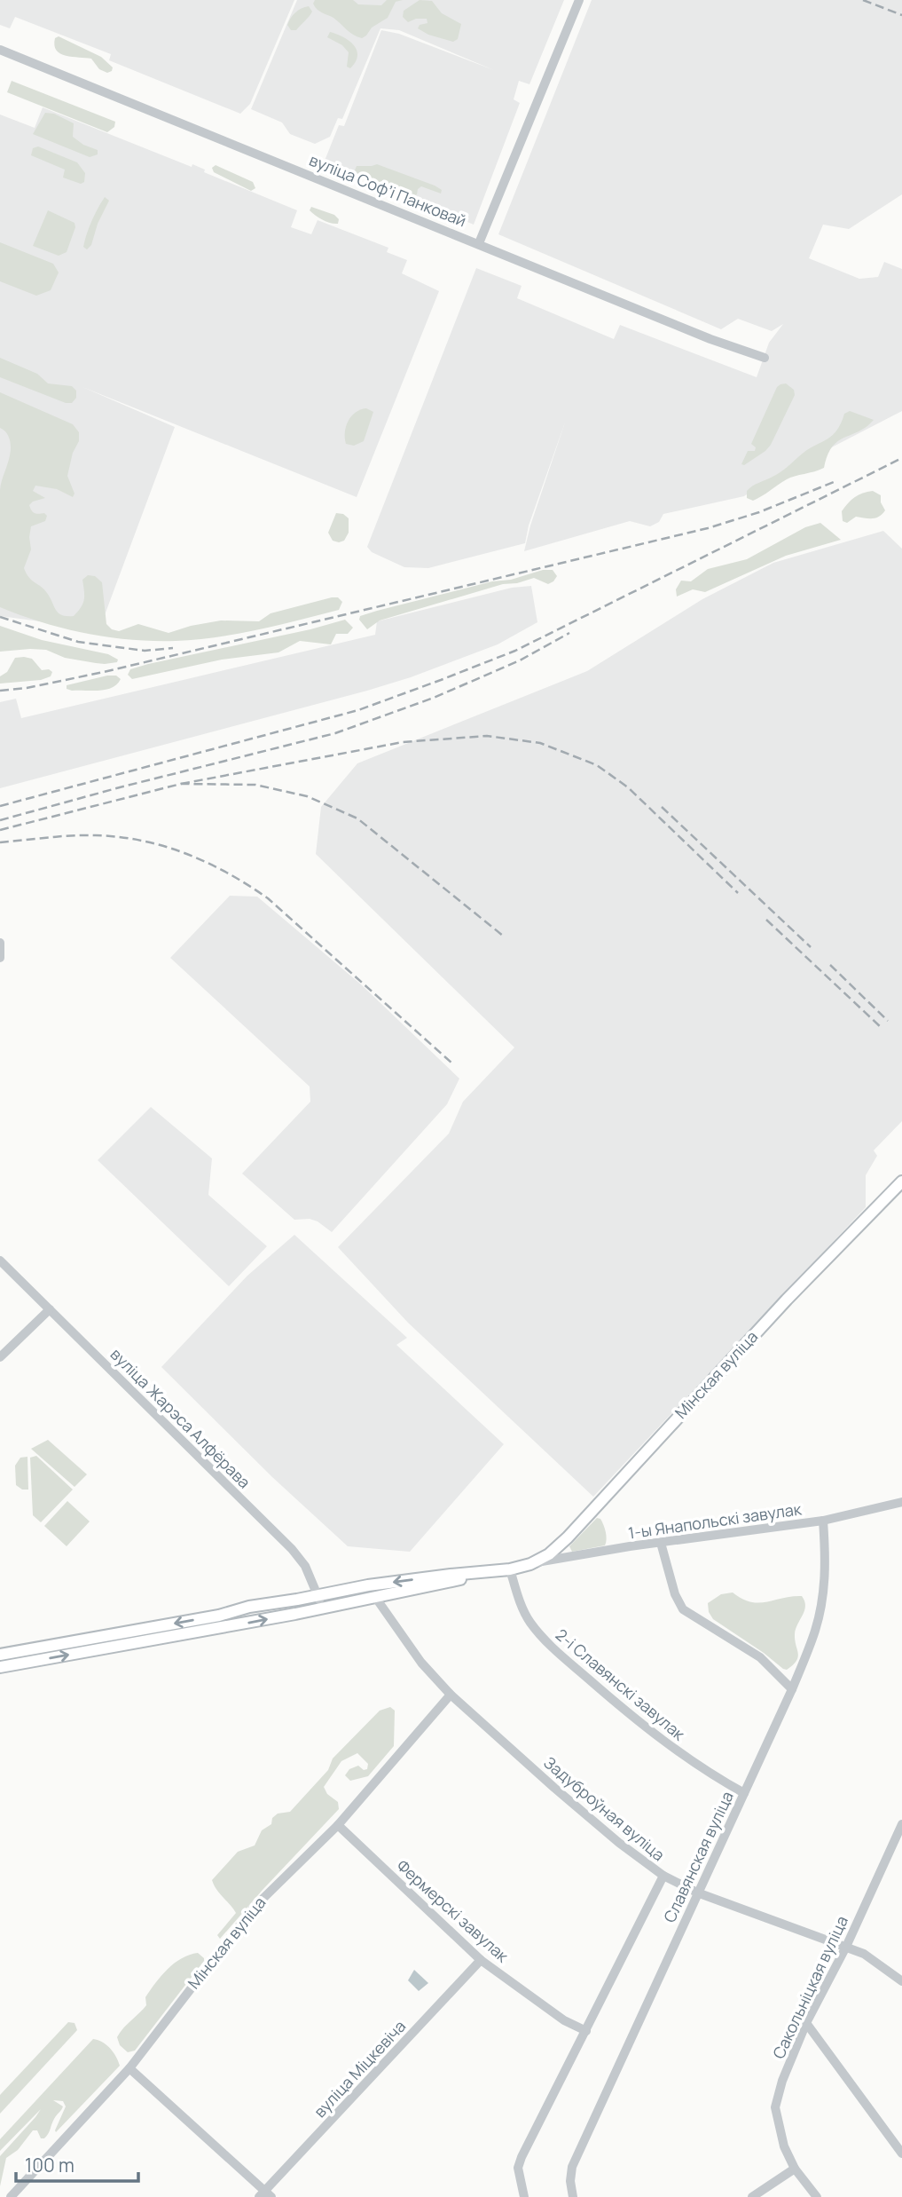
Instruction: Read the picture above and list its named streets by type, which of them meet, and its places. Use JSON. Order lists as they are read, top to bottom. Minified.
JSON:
{"streets":{"main road":["Мінская вуліца"],"street":["вуліца Софʼі Панковай","вуліца Жарэса Алфёрава","1-ы Янапольскі завулак","2-і Славянскі завулак","Задуброўная вуліца","Славянская вуліца","Фермерскі завулак","Сакольніцкая вуліца","вуліца Міцкевіча"]},"crossings":[["Мінская вуліца","1-ы Янапольскі завулак"],["Мінская вуліца","2-і Славянскі завулак"],["Мінская вуліца","Задуброўная вуліца"],["Мінская вуліца","Фермерскі завулак"],["1-ы Янапольскі завулак","Славянская вуліца"],["2-і Славянскі завулак","Славянская вуліца"],["Задуброўная вуліца","Славянская вуліца"],["Задуброўная вуліца","Сакольніцкая вуліца"],["Славянская вуліца","Фермерскі завулак"],["Фермерскі завулак","вуліца Міцкевіча"]],"scale_bar":"100 m"}
